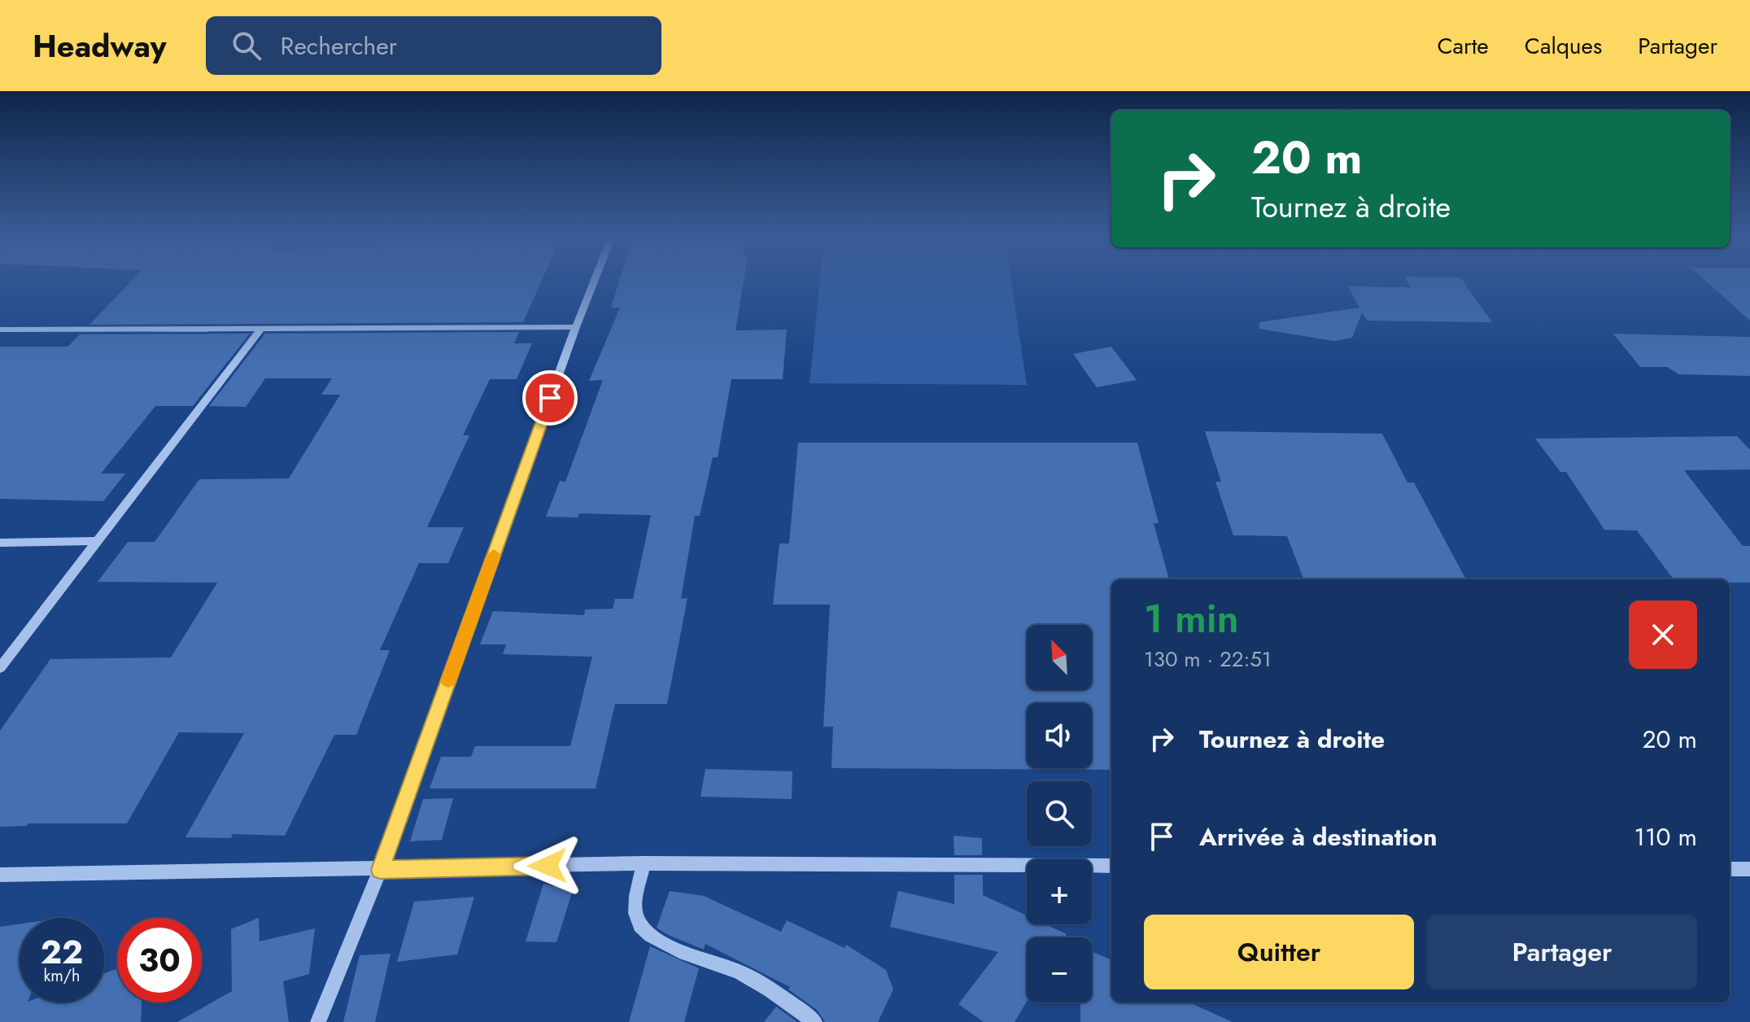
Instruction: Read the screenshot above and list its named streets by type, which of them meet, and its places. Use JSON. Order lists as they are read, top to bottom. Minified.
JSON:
{"north":"top left","page":{"header":"Headway","search":"Rechercher","nav":["Carte","Calques","Partager"],"turn":["20 m","Tournez à droite"],"heading":["1 min","130 m · 22:51"],"map_buttons":["+","−"],"list":[{"name":"Tournez à droite","value":"20 m"},{"name":"Arrivée à destination","value":"110 m"}],"buttons":["Quitter","Partager"],"speed":"22 km/h","limit":"30"}}
